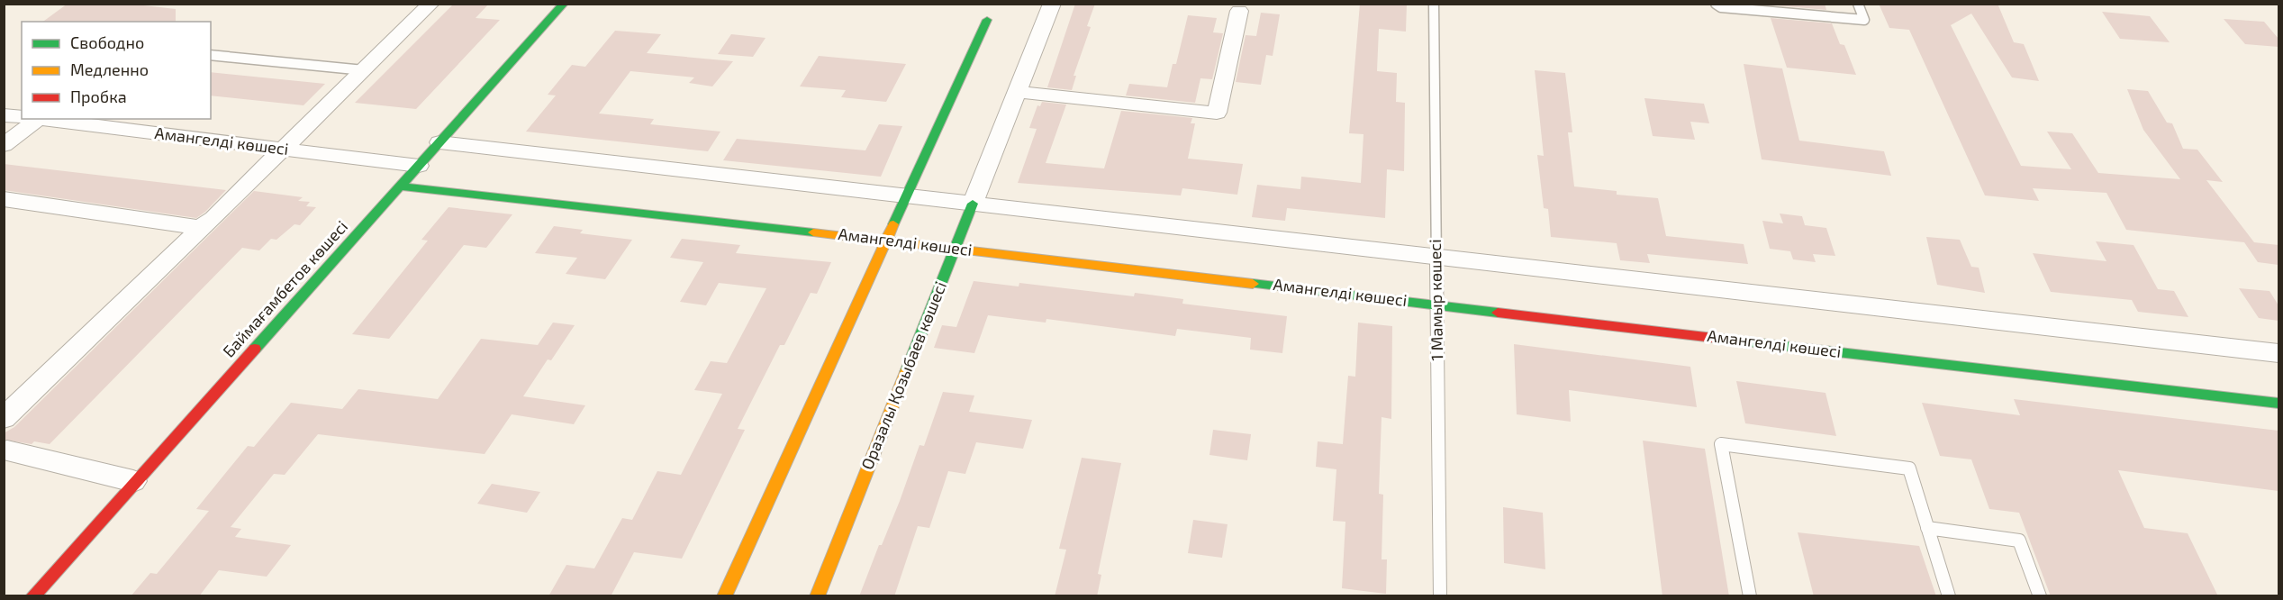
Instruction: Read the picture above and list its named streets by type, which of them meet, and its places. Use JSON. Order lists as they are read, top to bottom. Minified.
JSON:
{"streets":{"street":["Амангелді көшесі","Баймағамбетов көшесі","Оразалы Қозыбаев көшесі"],"lane":["1 Мамыр көшесі"]},"crossings":[["Амангелді көшесі","Баймағамбетов көшесі"],["Амангелді көшесі","1 Мамыр көшесі"],["Амангелді көшесі","Оразалы Қозыбаев көшесі"]],"legend":["Свободно","Медленно","Пробка"]}
